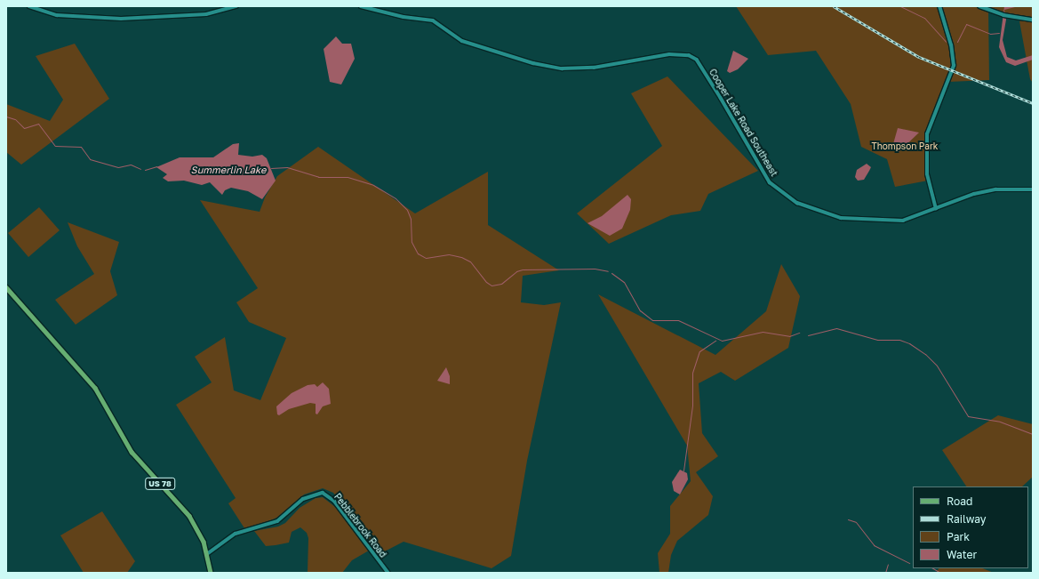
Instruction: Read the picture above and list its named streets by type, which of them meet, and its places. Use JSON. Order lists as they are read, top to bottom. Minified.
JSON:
{"streets":{"main road":["US 78"],"street":["Cooper Lake Road Southeast","Pebblebrook Road"]},"crossings":[["US 78","Pebblebrook Road"]],"water":["Summerlin Lake"],"parks":["Thompson Park"],"legend":["Road","Railway","Park","Water"]}
